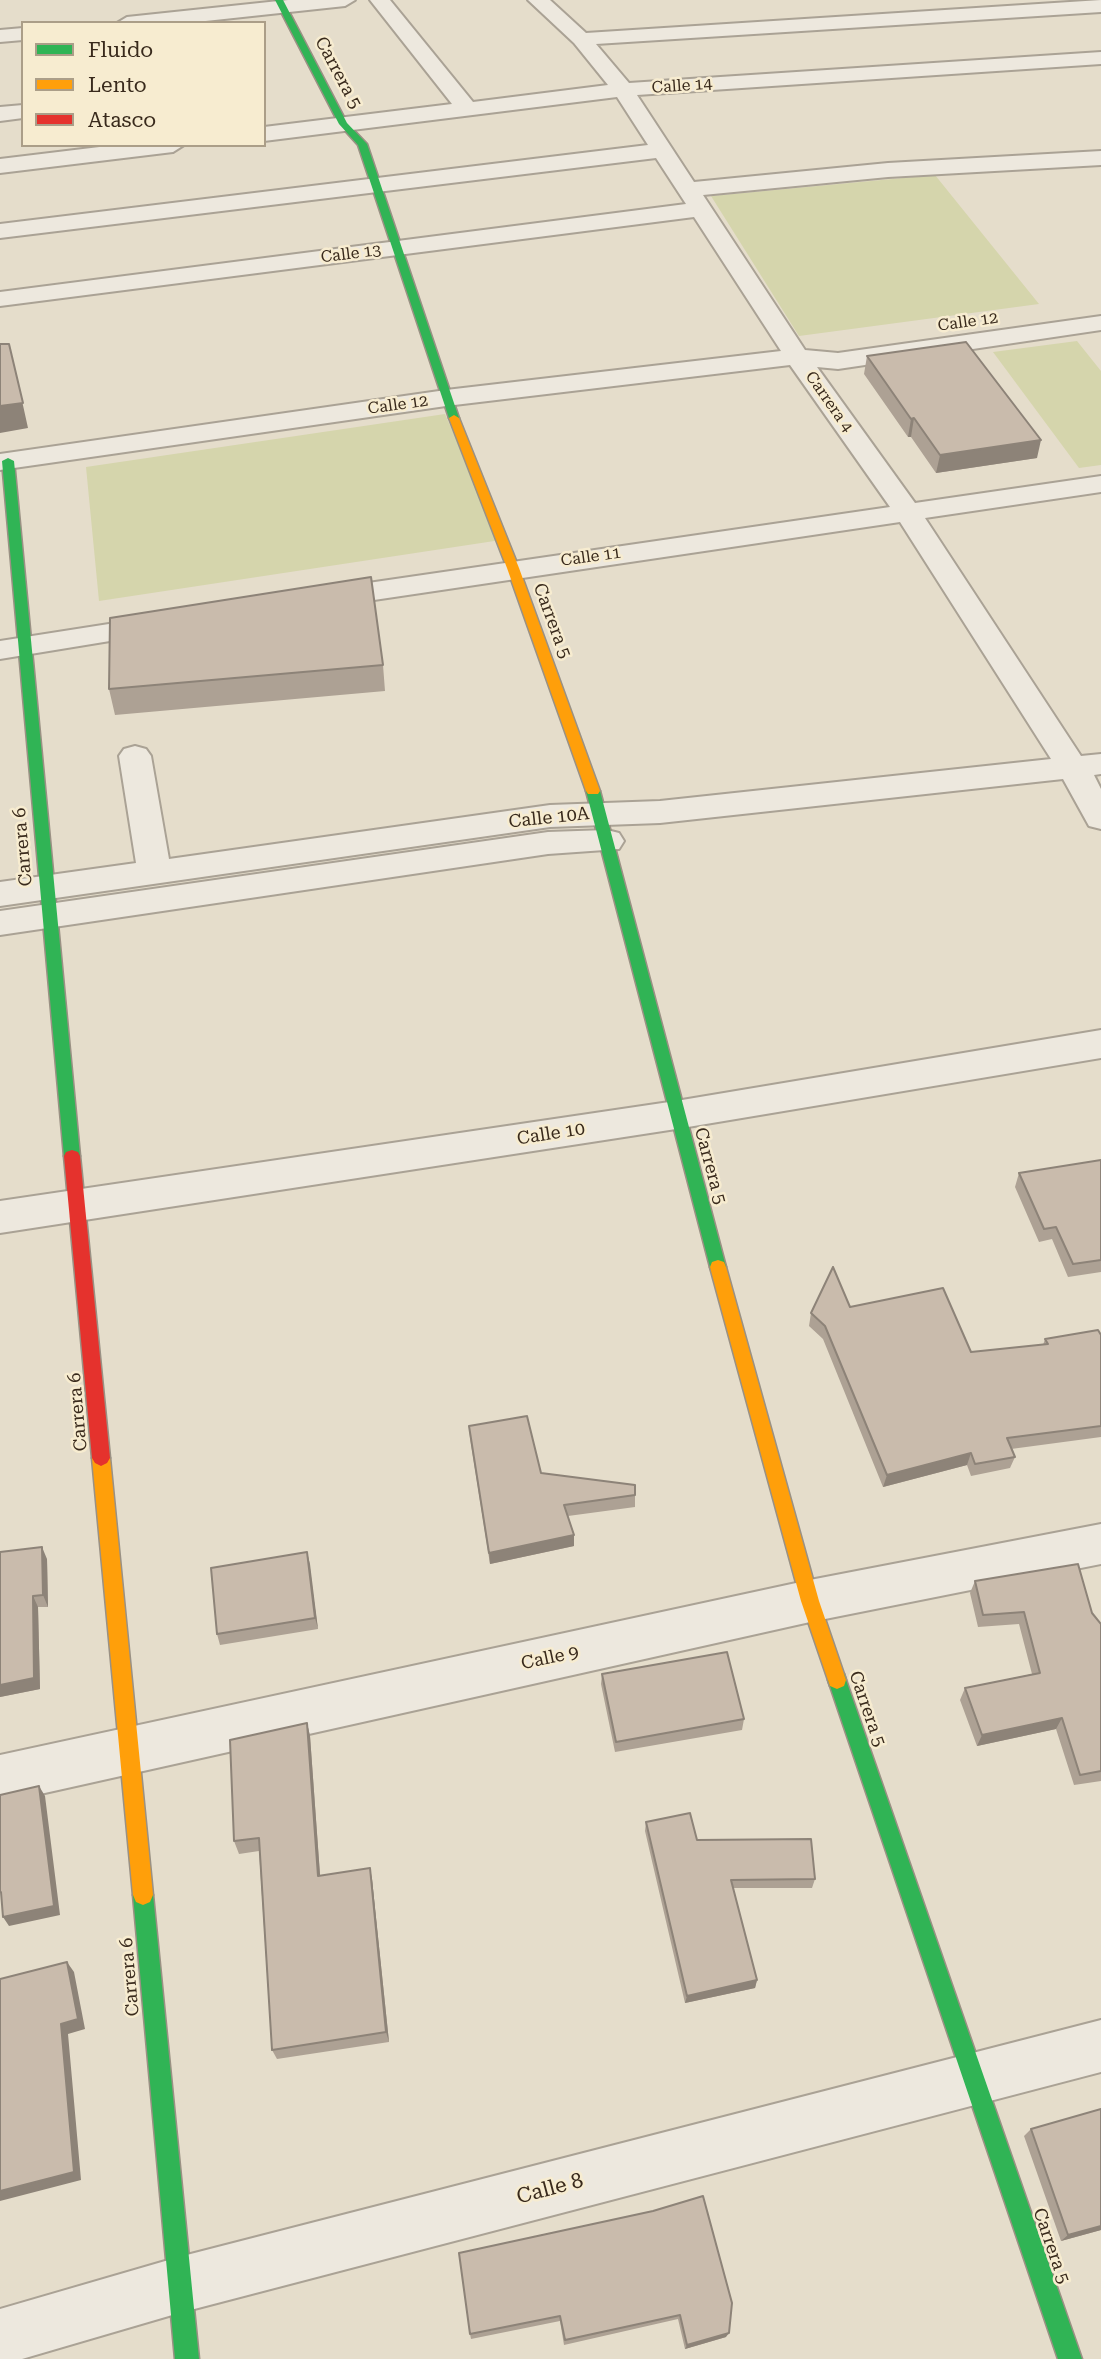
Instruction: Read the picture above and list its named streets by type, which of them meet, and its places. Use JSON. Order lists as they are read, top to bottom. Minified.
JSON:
{"streets":{"street":["Carrera 5","Calle 14","Calle 13","Calle 12","Carrera 4","Calle 11","Calle 10A","Carrera 6","Calle 10","Calle 9","Calle 8"]},"crossings":[["Carrera 5","Calle 14"],["Carrera 5","Calle 13"],["Carrera 5","Calle 12"],["Carrera 5","Calle 11"],["Carrera 5","Calle 10A"],["Carrera 5","Calle 10"],["Carrera 5","Calle 9"],["Carrera 5","Calle 8"],["Calle 14","Carrera 4"],["Calle 13","Carrera 4"],["Calle 12","Carrera 4"],["Calle 12","Carrera 6"],["Carrera 4","Calle 11"],["Carrera 4","Calle 10A"],["Calle 10A","Carrera 6"],["Carrera 6","Calle 10"],["Carrera 6","Calle 9"],["Carrera 6","Calle 8"]],"legend":["Fluido","Lento","Atasco"]}
